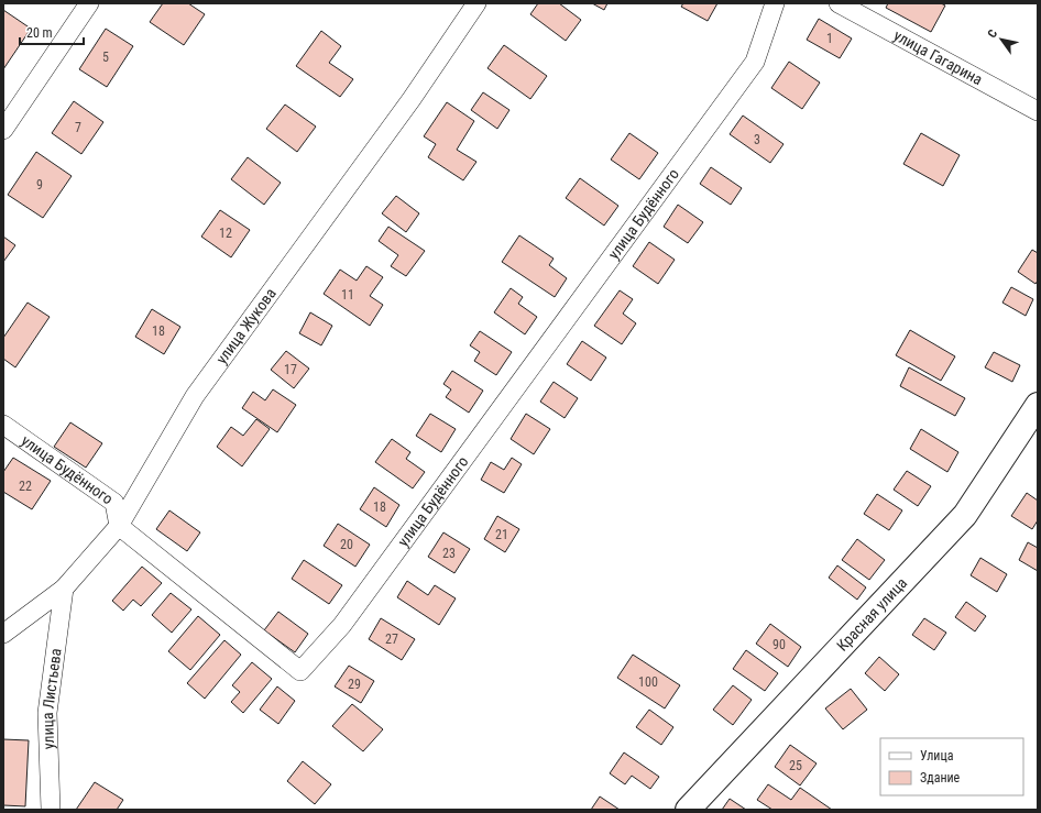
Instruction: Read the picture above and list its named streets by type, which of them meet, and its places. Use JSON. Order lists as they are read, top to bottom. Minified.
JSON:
{"streets":{"main road":["Красная улица"],"street":["улица Гагарина","улица Будённого","улица Жукова","улица Листьева"]},"crossings":[["улица Будённого","улица Жукова"],["улица Жукова","улица Листьева"]],"house_numbers":["1","5","7","3","9","12","11","18","17","22","18","21","20","23","27","90","100","29","25"],"legend":["Улица","Здание"],"scale_bar":"20 m","north":"top left"}
